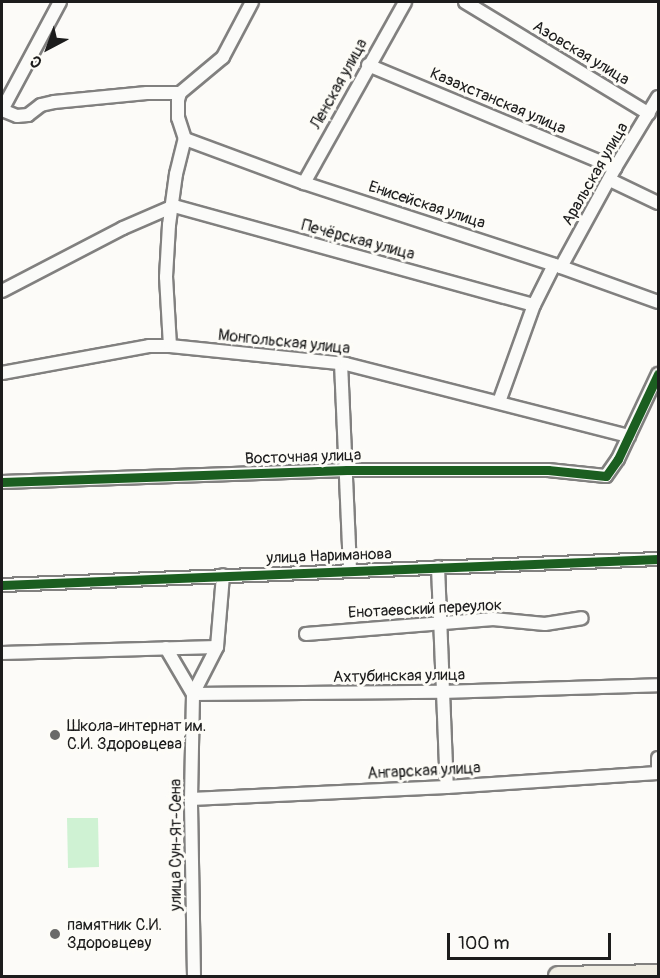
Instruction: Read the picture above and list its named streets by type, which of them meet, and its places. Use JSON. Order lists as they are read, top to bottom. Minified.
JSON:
{"streets":{"street":["Азовская улица","Ленская улица","Казахстанская улица","Аральская улица","Енисейская улица","Печёрская улица","Монгольская улица","Восточная улица","улица Нариманова","Енотаевский переулок","Ахтубинская улица","Ангарская улица","улица Сун-Ят-Сена"]},"crossings":[["Азовская улица","Аральская улица"],["Ленская улица","Казахстанская улица"],["Ленская улица","Енисейская улица"],["Казахстанская улица","Аральская улица"],["Аральская улица","Енисейская улица"],["Аральская улица","Печёрская улица"],["Аральская улица","Монгольская улица"],["Монгольская улица","Восточная улица"],["Ахтубинская улица","улица Сун-Ят-Сена"],["Ангарская улица","улица Сун-Ят-Сена"]],"places":["Школа-интернат им. С.И. Здоровцева","памятник С.И. Здоровцеву"],"scale_bar":"100 m","north":"bottom left"}
